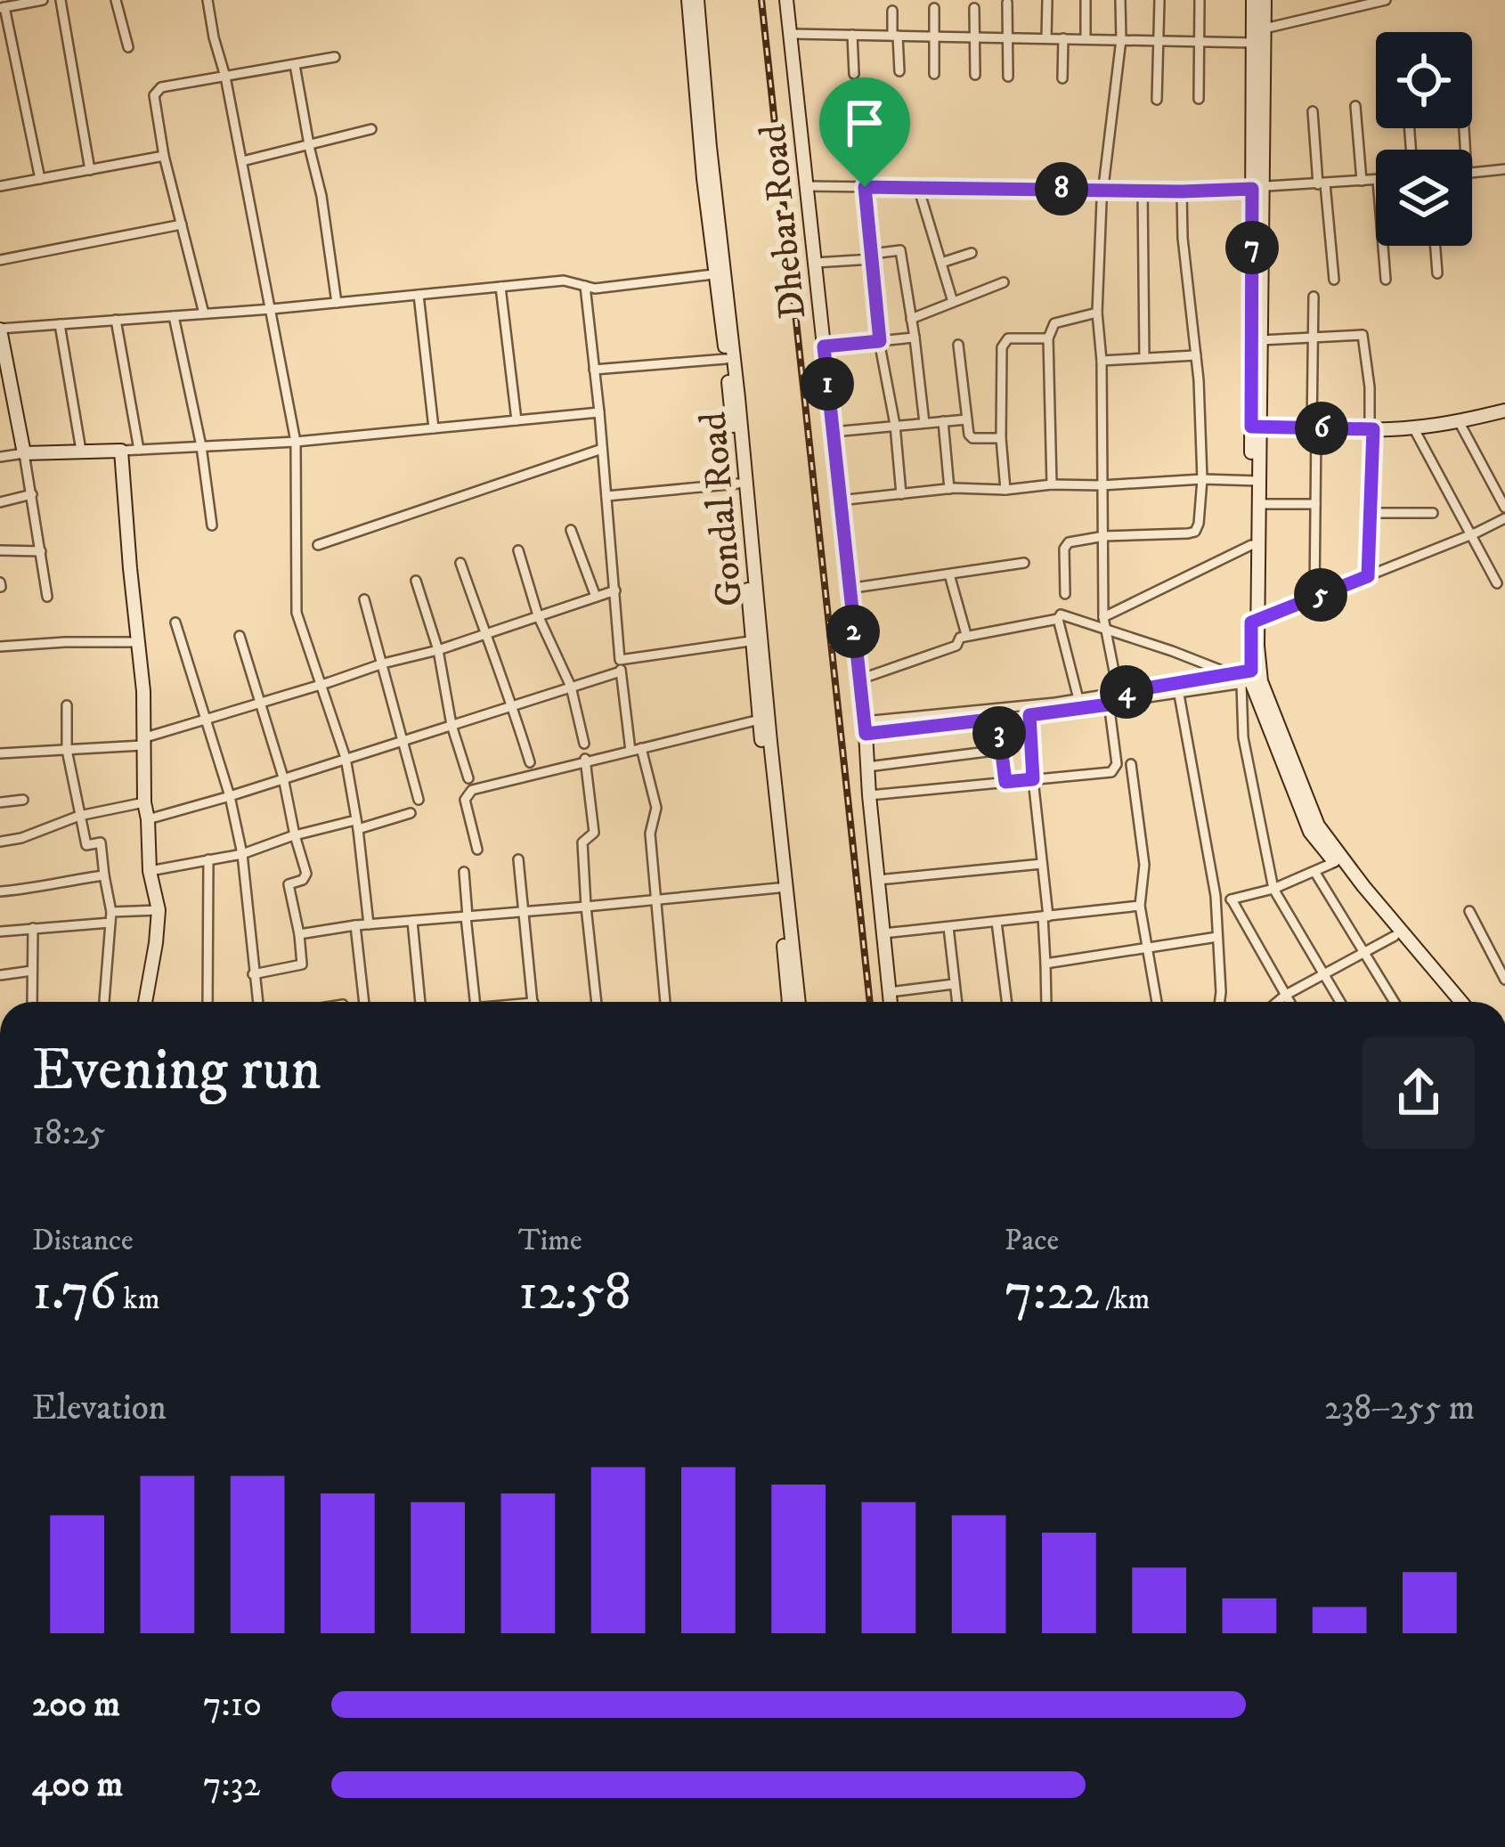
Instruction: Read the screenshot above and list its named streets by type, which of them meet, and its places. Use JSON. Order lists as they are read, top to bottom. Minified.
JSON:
{"streets":{"street":["Dhebar Road","Gondal Road"]},"page":{"pins":["8","7","1","6","5","2","4","3"],"heading":["Evening run","18:25"],"stats":[["Distance","1.76 km"],["Time","12:58"],["Pace","7:22 /km"]],"chart":["Elevation","238–255 m"],"list":[{"name":"200 m","note":"7:10"},{"name":"400 m","note":"7:32"}]}}
